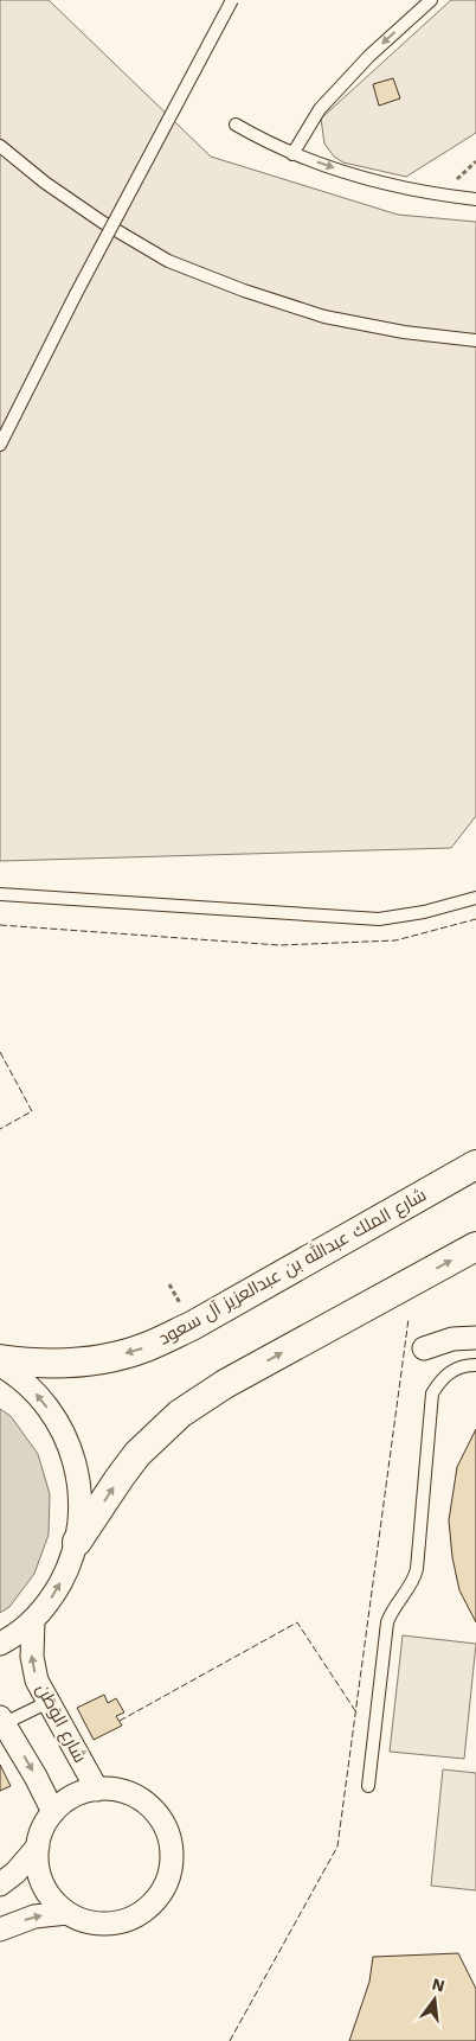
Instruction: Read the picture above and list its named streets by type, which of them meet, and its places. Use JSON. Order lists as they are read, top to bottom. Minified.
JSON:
{"streets":{"street":["شارع الملك عبدالله بن عبدالعزيز آل سعود","شارع الوَطَن"]},"one_way":["شارع الوَطَن"],"north":"top"}
